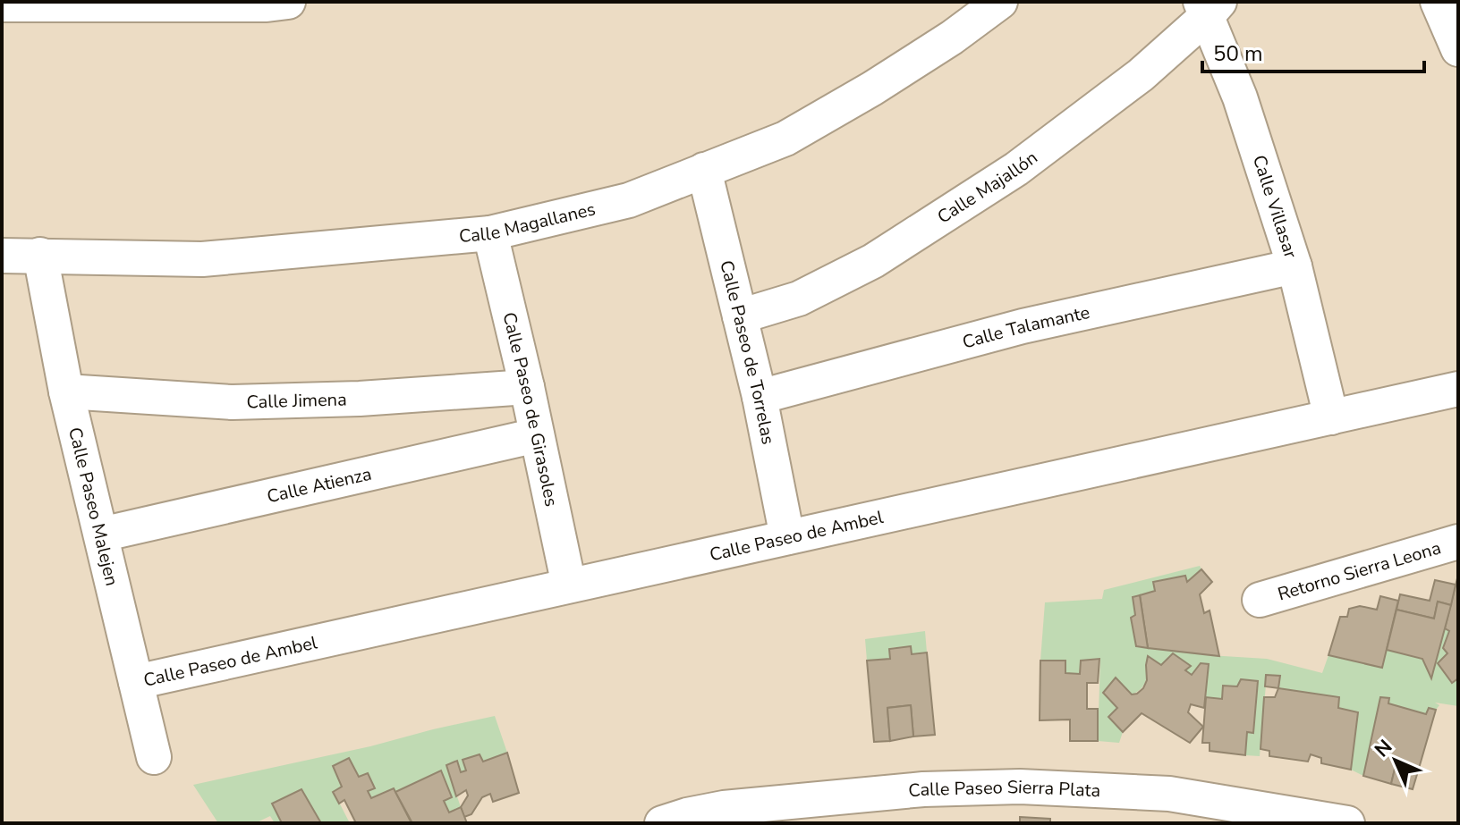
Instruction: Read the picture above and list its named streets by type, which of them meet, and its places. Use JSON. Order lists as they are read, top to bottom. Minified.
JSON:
{"streets":{"street":["Calle Majallón","Calle Villasar","Calle Magallanes","Calle Talamante","Calle Paseo de Torrelas","Calle Jimena","Calle Paseo de Girasoles","Calle Atienza","Calle Paseo Malejen","Calle Paseo de Ambel","Retorno Sierra Leona","Calle Paseo Sierra Plata"]},"crossings":[["Calle Majallón","Calle Villasar"],["Calle Majallón","Calle Paseo de Torrelas"],["Calle Villasar","Calle Talamante"],["Calle Villasar","Calle Paseo de Ambel"],["Calle Magallanes","Calle Paseo de Torrelas"],["Calle Magallanes","Calle Paseo de Girasoles"],["Calle Magallanes","Calle Paseo Malejen"],["Calle Talamante","Calle Paseo de Torrelas"],["Calle Paseo de Torrelas","Calle Paseo de Ambel"],["Calle Jimena","Calle Paseo de Girasoles"],["Calle Jimena","Calle Paseo Malejen"],["Calle Paseo de Girasoles","Calle Atienza"],["Calle Paseo de Girasoles","Calle Paseo de Ambel"],["Calle Atienza","Calle Paseo Malejen"],["Calle Paseo Malejen","Calle Paseo de Ambel"]],"scale_bar":"50 m","north":"top left"}
